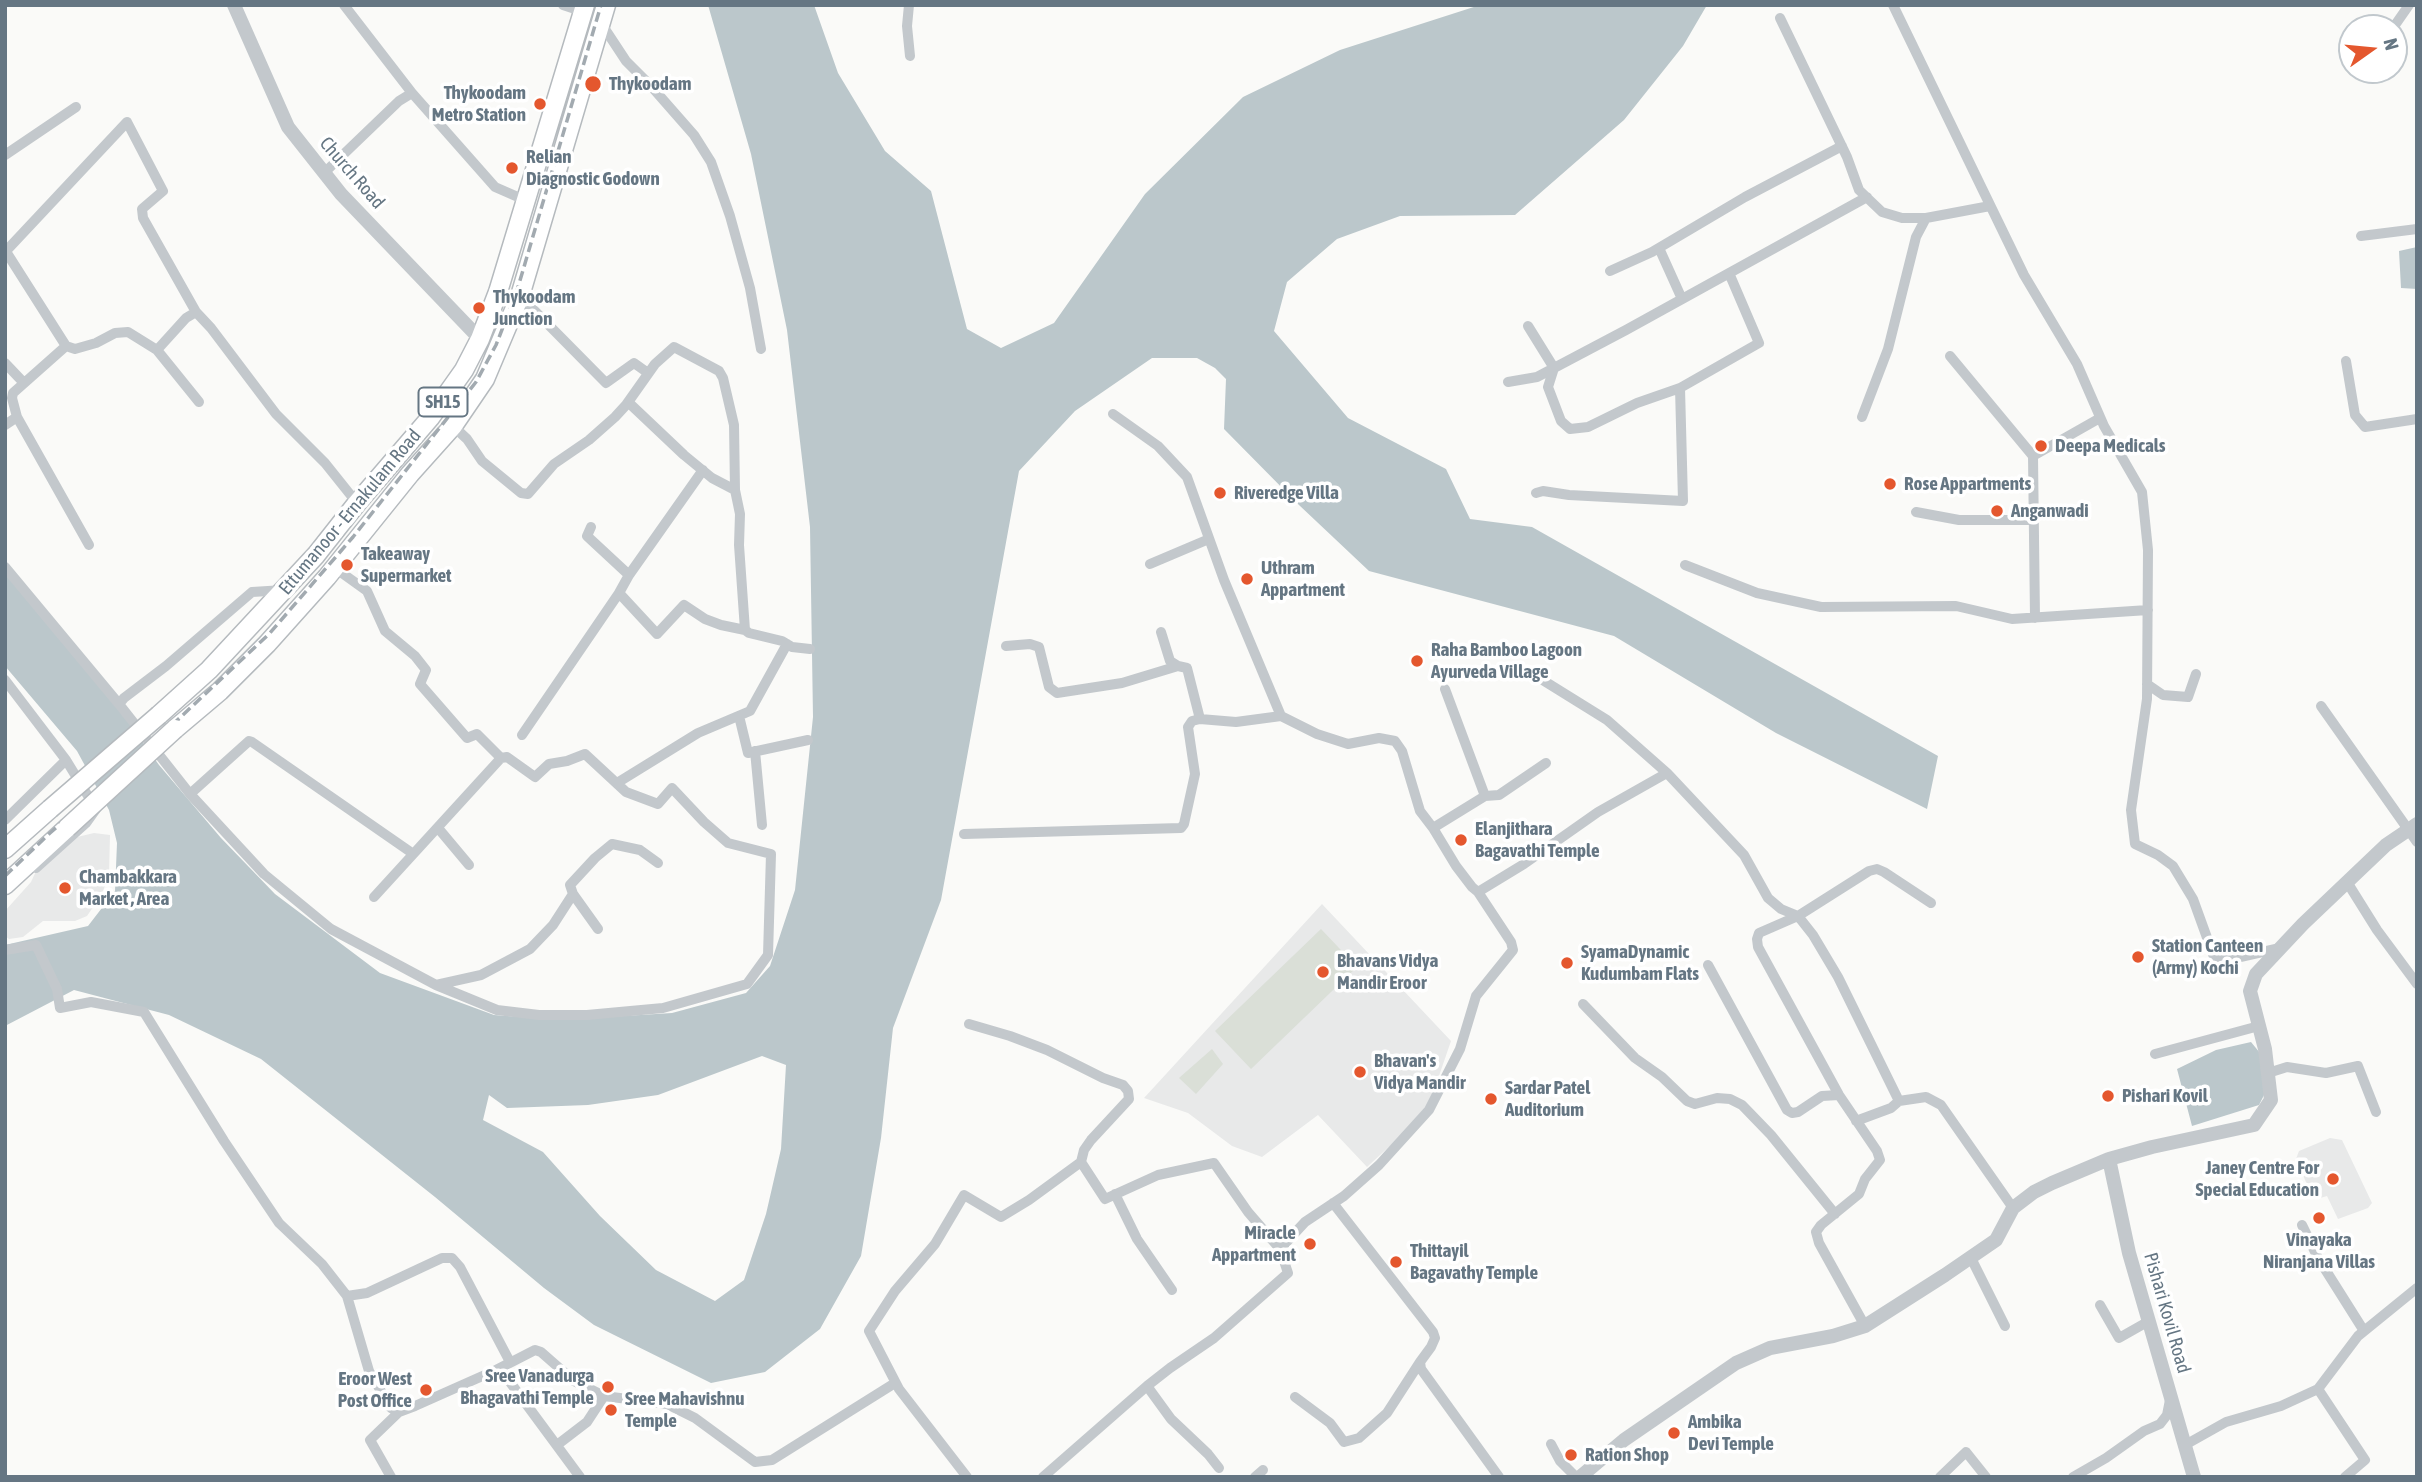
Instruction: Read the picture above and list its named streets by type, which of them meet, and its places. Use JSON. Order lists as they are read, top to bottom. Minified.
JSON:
{"streets":{"main road":["SH15","Ettumanoor - Ernakulam Road"],"street":["Church Road","Pishari Kovil Road"]},"crossings":[["Church Road","Ettumanoor - Ernakulam Road"]],"places":["Thykoodam","Thykoodam Metro Station","Relian Diagnostic Godown","Thykoodam Junction","Deepa Medicals","Rose Appartments","Riveredge Villa","Anganwadi","Takeaway Supermarket","Uthram Appartment","Raha Bamboo Lagoon Ayurveda Village","Elanjithara Bagavathi Temple","Chambakkara Market , Area","Station Canteen (Army) Kochi","SyamaDynamic Kudumbam Flats","Bhavans Vidya Mandir Eroor","Bhavan's Vidya Mandir","Pishari Kovil","Sardar Patel Auditorium","Janey Centre For Special Education","Vinayaka Niranjana Villas","Miracle Appartment","Thittayil Bagavathy Temple","Sree Vanadurga Bhagavathi Temple","Eroor West Post Office","Sree Mahavishnu Temple","Ambika Devi Temple","Ration Shop"],"north":"right"}
